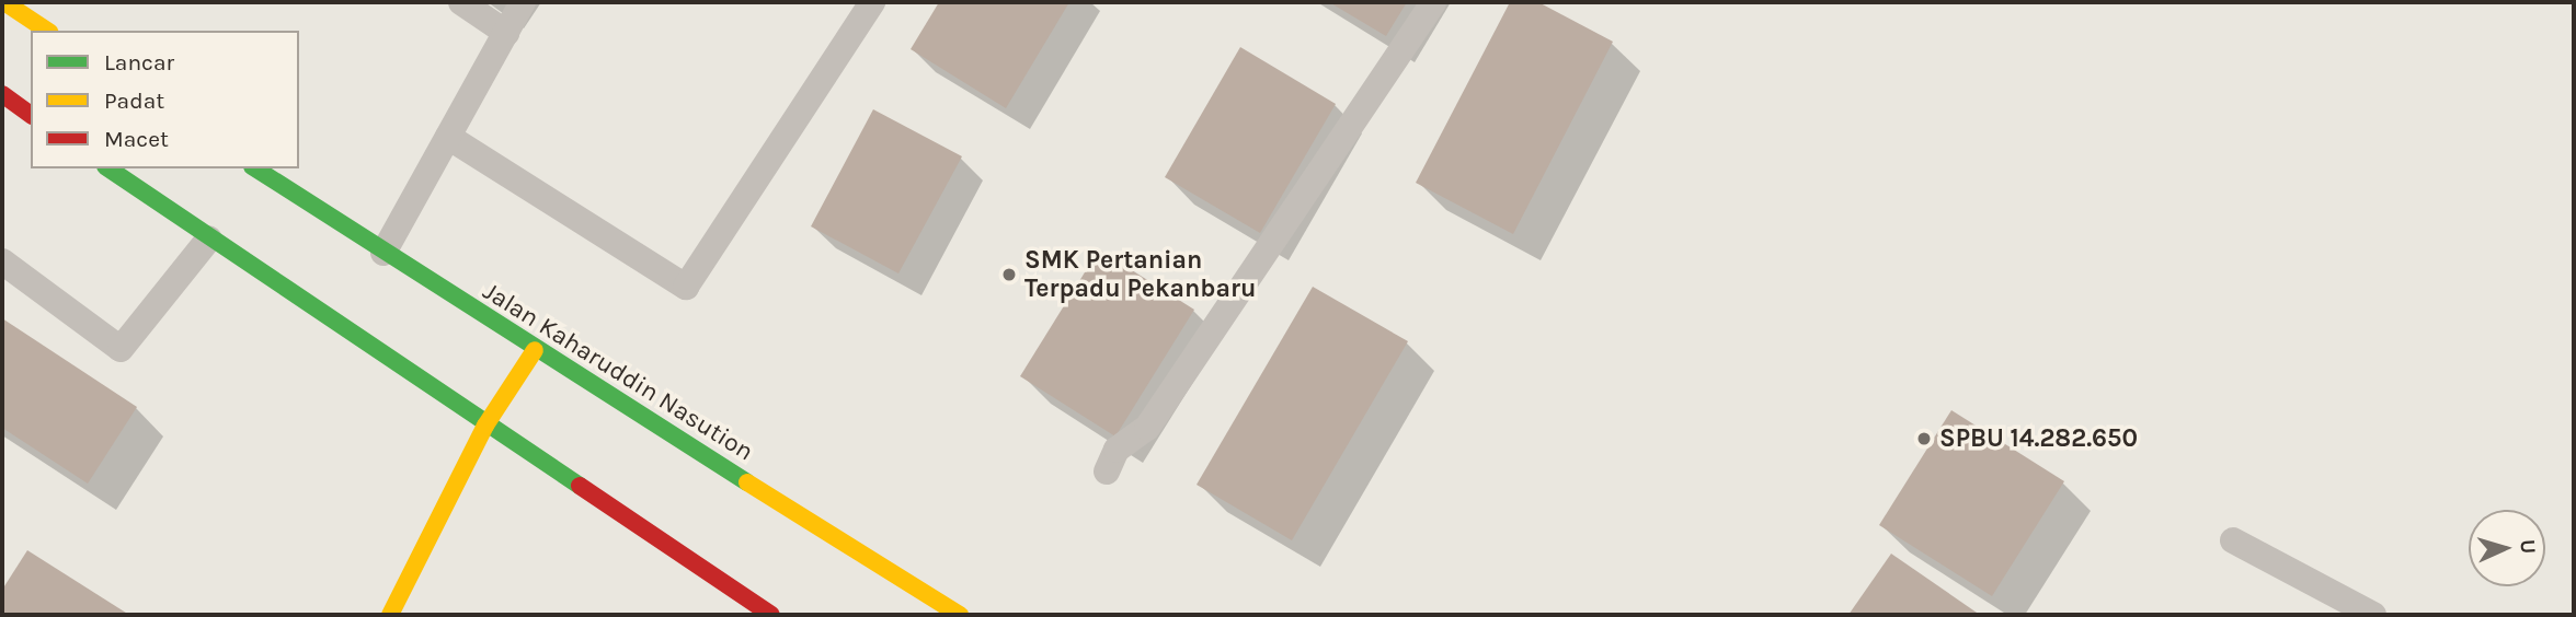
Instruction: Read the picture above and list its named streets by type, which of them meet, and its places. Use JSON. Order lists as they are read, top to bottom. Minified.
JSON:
{"streets":{"main road":["Jalan Kaharuddin Nasution"]},"places":["SMK Pertanian Terpadu Pekanbaru","SPBU 14.282.650"],"legend":["Lancar","Padat","Macet"],"north":"right"}
